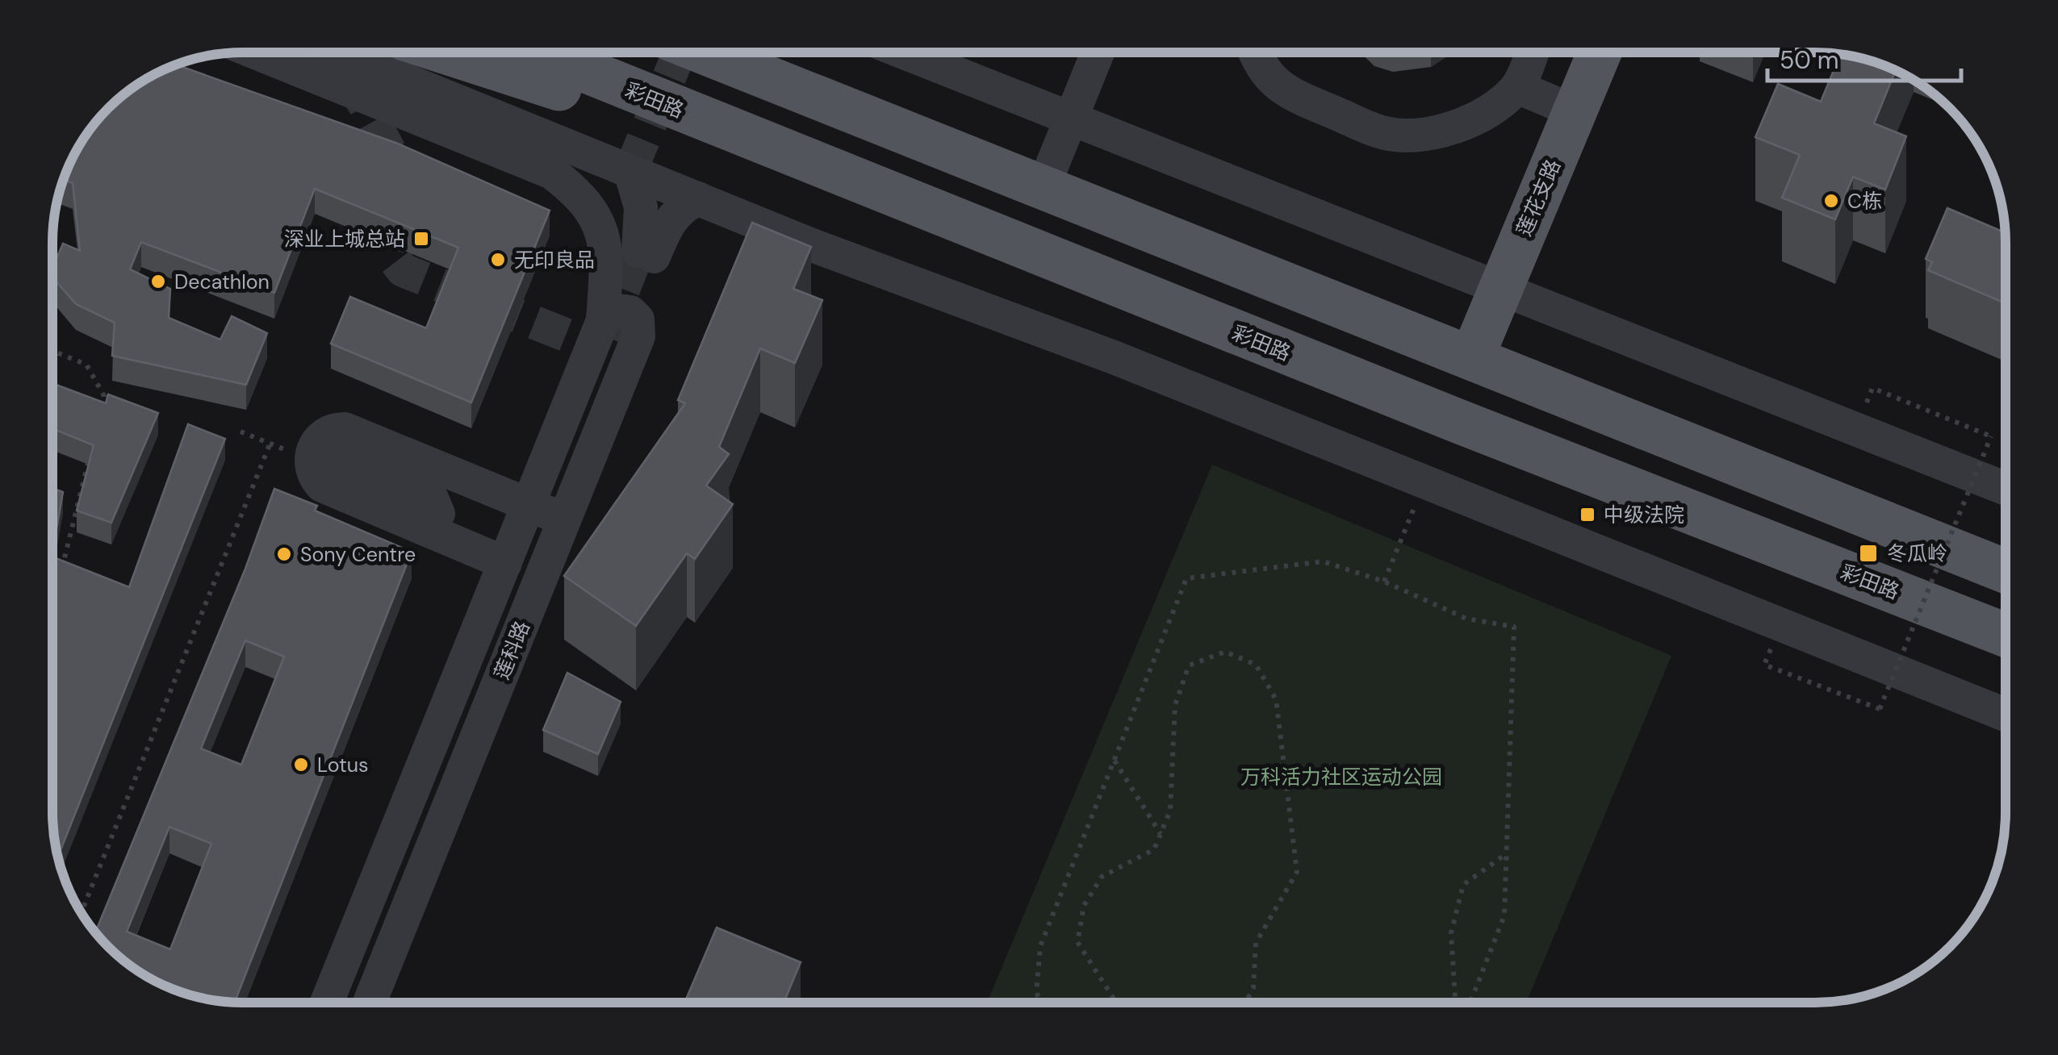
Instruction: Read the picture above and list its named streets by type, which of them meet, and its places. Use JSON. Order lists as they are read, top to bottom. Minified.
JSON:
{"streets":{"main road":["彩田路","莲花支路"],"street":["莲科路"]},"parks":["万科活力社区运动公园"],"places":{"other":["C栋","无印良品","Decathlon","Sony Centre","Lotus"],"transit":["深业上城总站","中级法院","冬瓜岭"]},"scale_bar":"50 m"}
